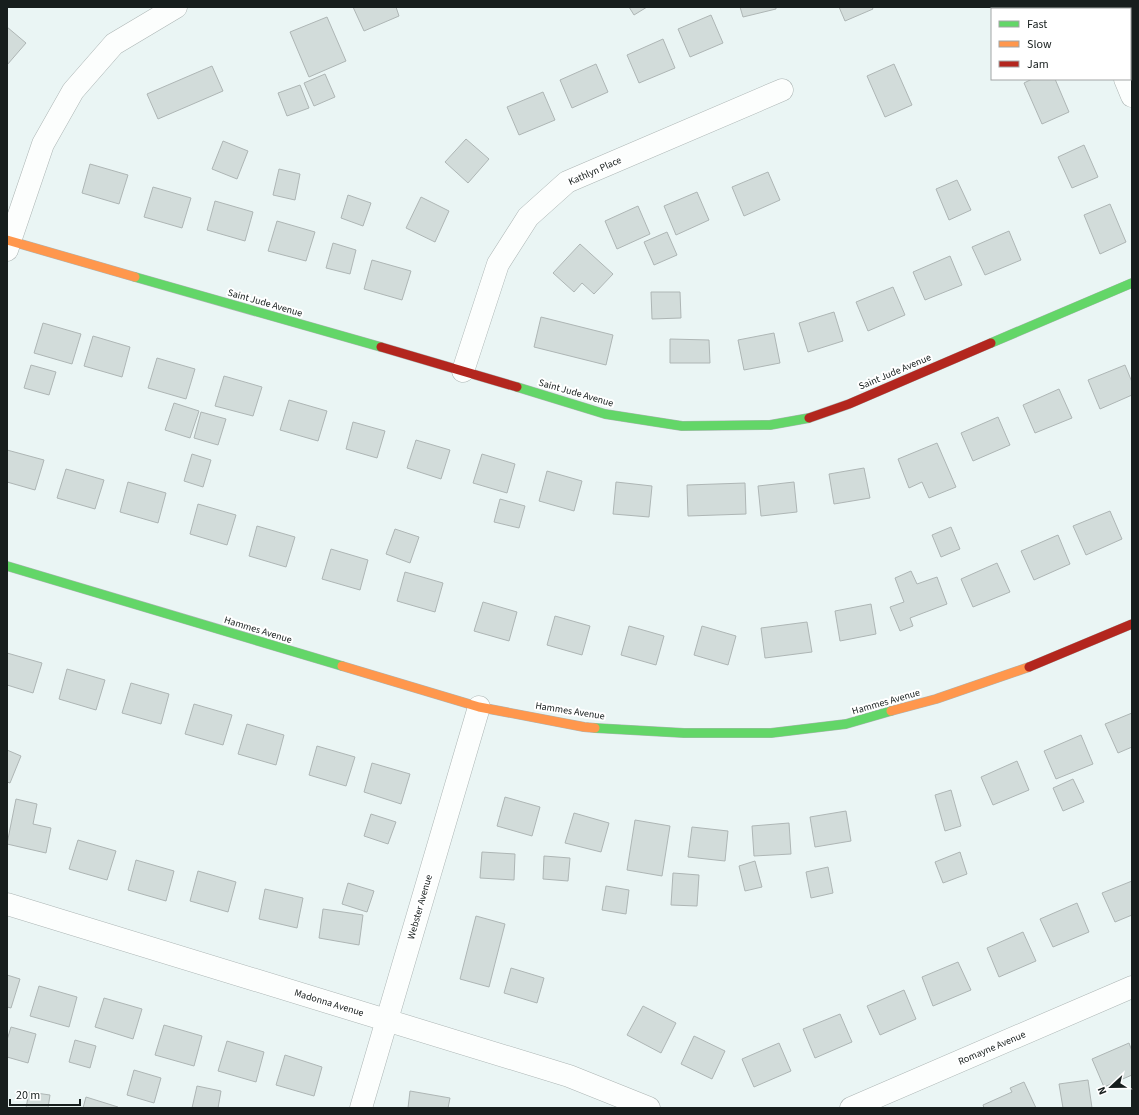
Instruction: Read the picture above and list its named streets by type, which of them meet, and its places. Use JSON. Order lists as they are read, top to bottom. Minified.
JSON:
{"streets":{"street":["Kathlyn Place","Saint Jude Avenue","Hammes Avenue","Webster Avenue","Madonna Avenue","Romayne Avenue"]},"crossings":[["Kathlyn Place","Saint Jude Avenue"],["Hammes Avenue","Webster Avenue"],["Webster Avenue","Madonna Avenue"]],"legend":["Fast","Slow","Jam"],"scale_bar":"20 m","north":"left"}
